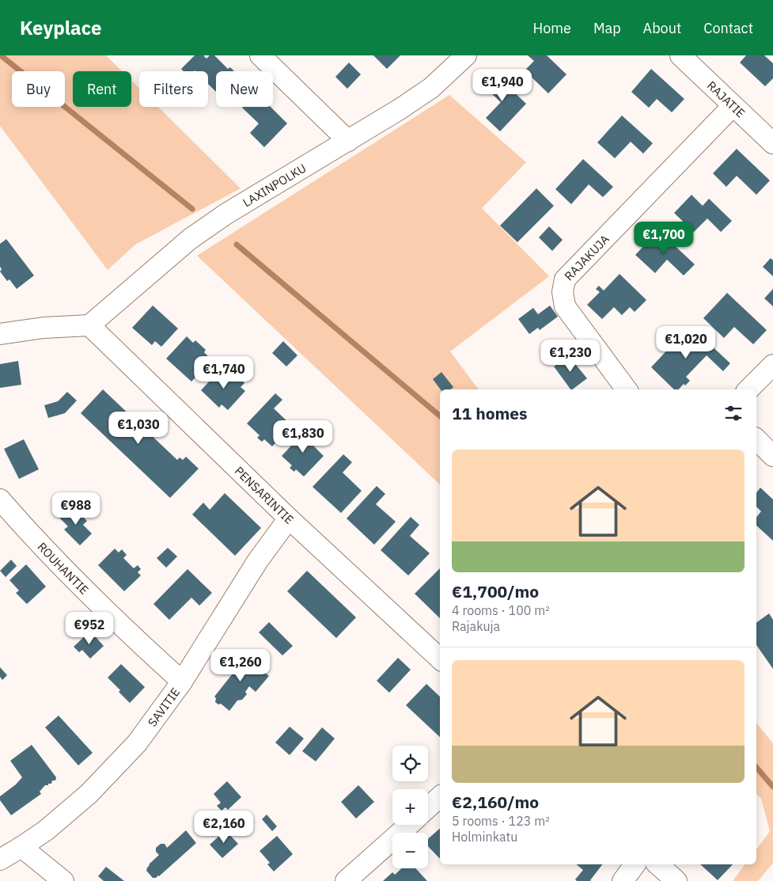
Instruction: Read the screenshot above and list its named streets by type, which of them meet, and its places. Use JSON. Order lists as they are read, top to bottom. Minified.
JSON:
{"streets":{"street":["RAJATIE","LAXINPOLKU","RAJAKUJA","PENSARINTIE","ROUHANTIE","SAVITIE"]},"crossings":[["RAJATIE","RAJAKUJA"],["LAXINPOLKU","PENSARINTIE"],["PENSARINTIE","SAVITIE"],["ROUHANTIE","SAVITIE"]],"page":{"header":"Keyplace","nav":["Home","Map","About","Contact"],"price":["€1,940","€1,700","€1,020","€1,230","€1,740","€1,030","€1,830","€988","€952","€1,260","€2,160"],"chip":["Buy","Rent","Filters","New"],"heading":"11 homes","list":[{"name":"€1,700/mo","note":"4 rooms · 100 m² · Rajakuja"},{"name":"€2,160/mo","note":"5 rooms · 123 m² · Holminkatu"}],"map_buttons":["+","−"]}}
